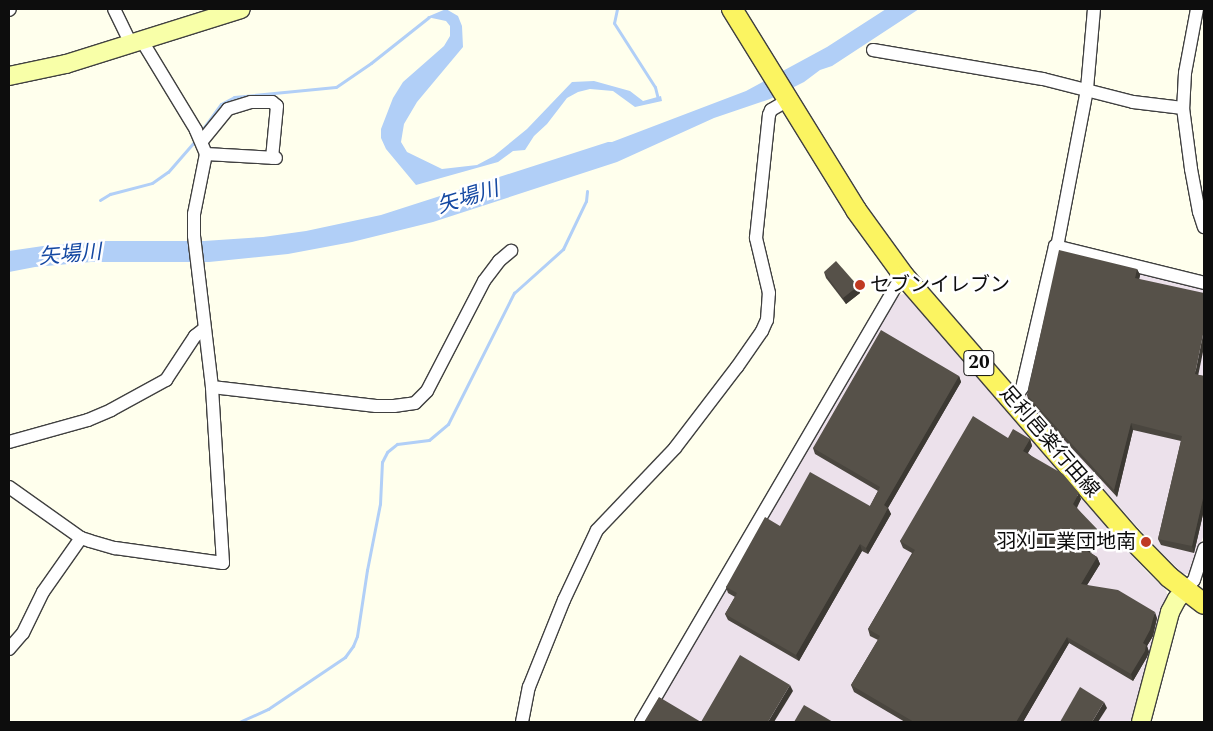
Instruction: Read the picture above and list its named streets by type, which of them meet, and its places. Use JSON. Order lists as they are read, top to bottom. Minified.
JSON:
{"streets":{"main road":["20","足利邑楽行田線"]},"crossings":[["20","足利邑楽行田線"]],"water":["矢場川"],"places":["セブンイレブン","羽刈工業団地南"]}
